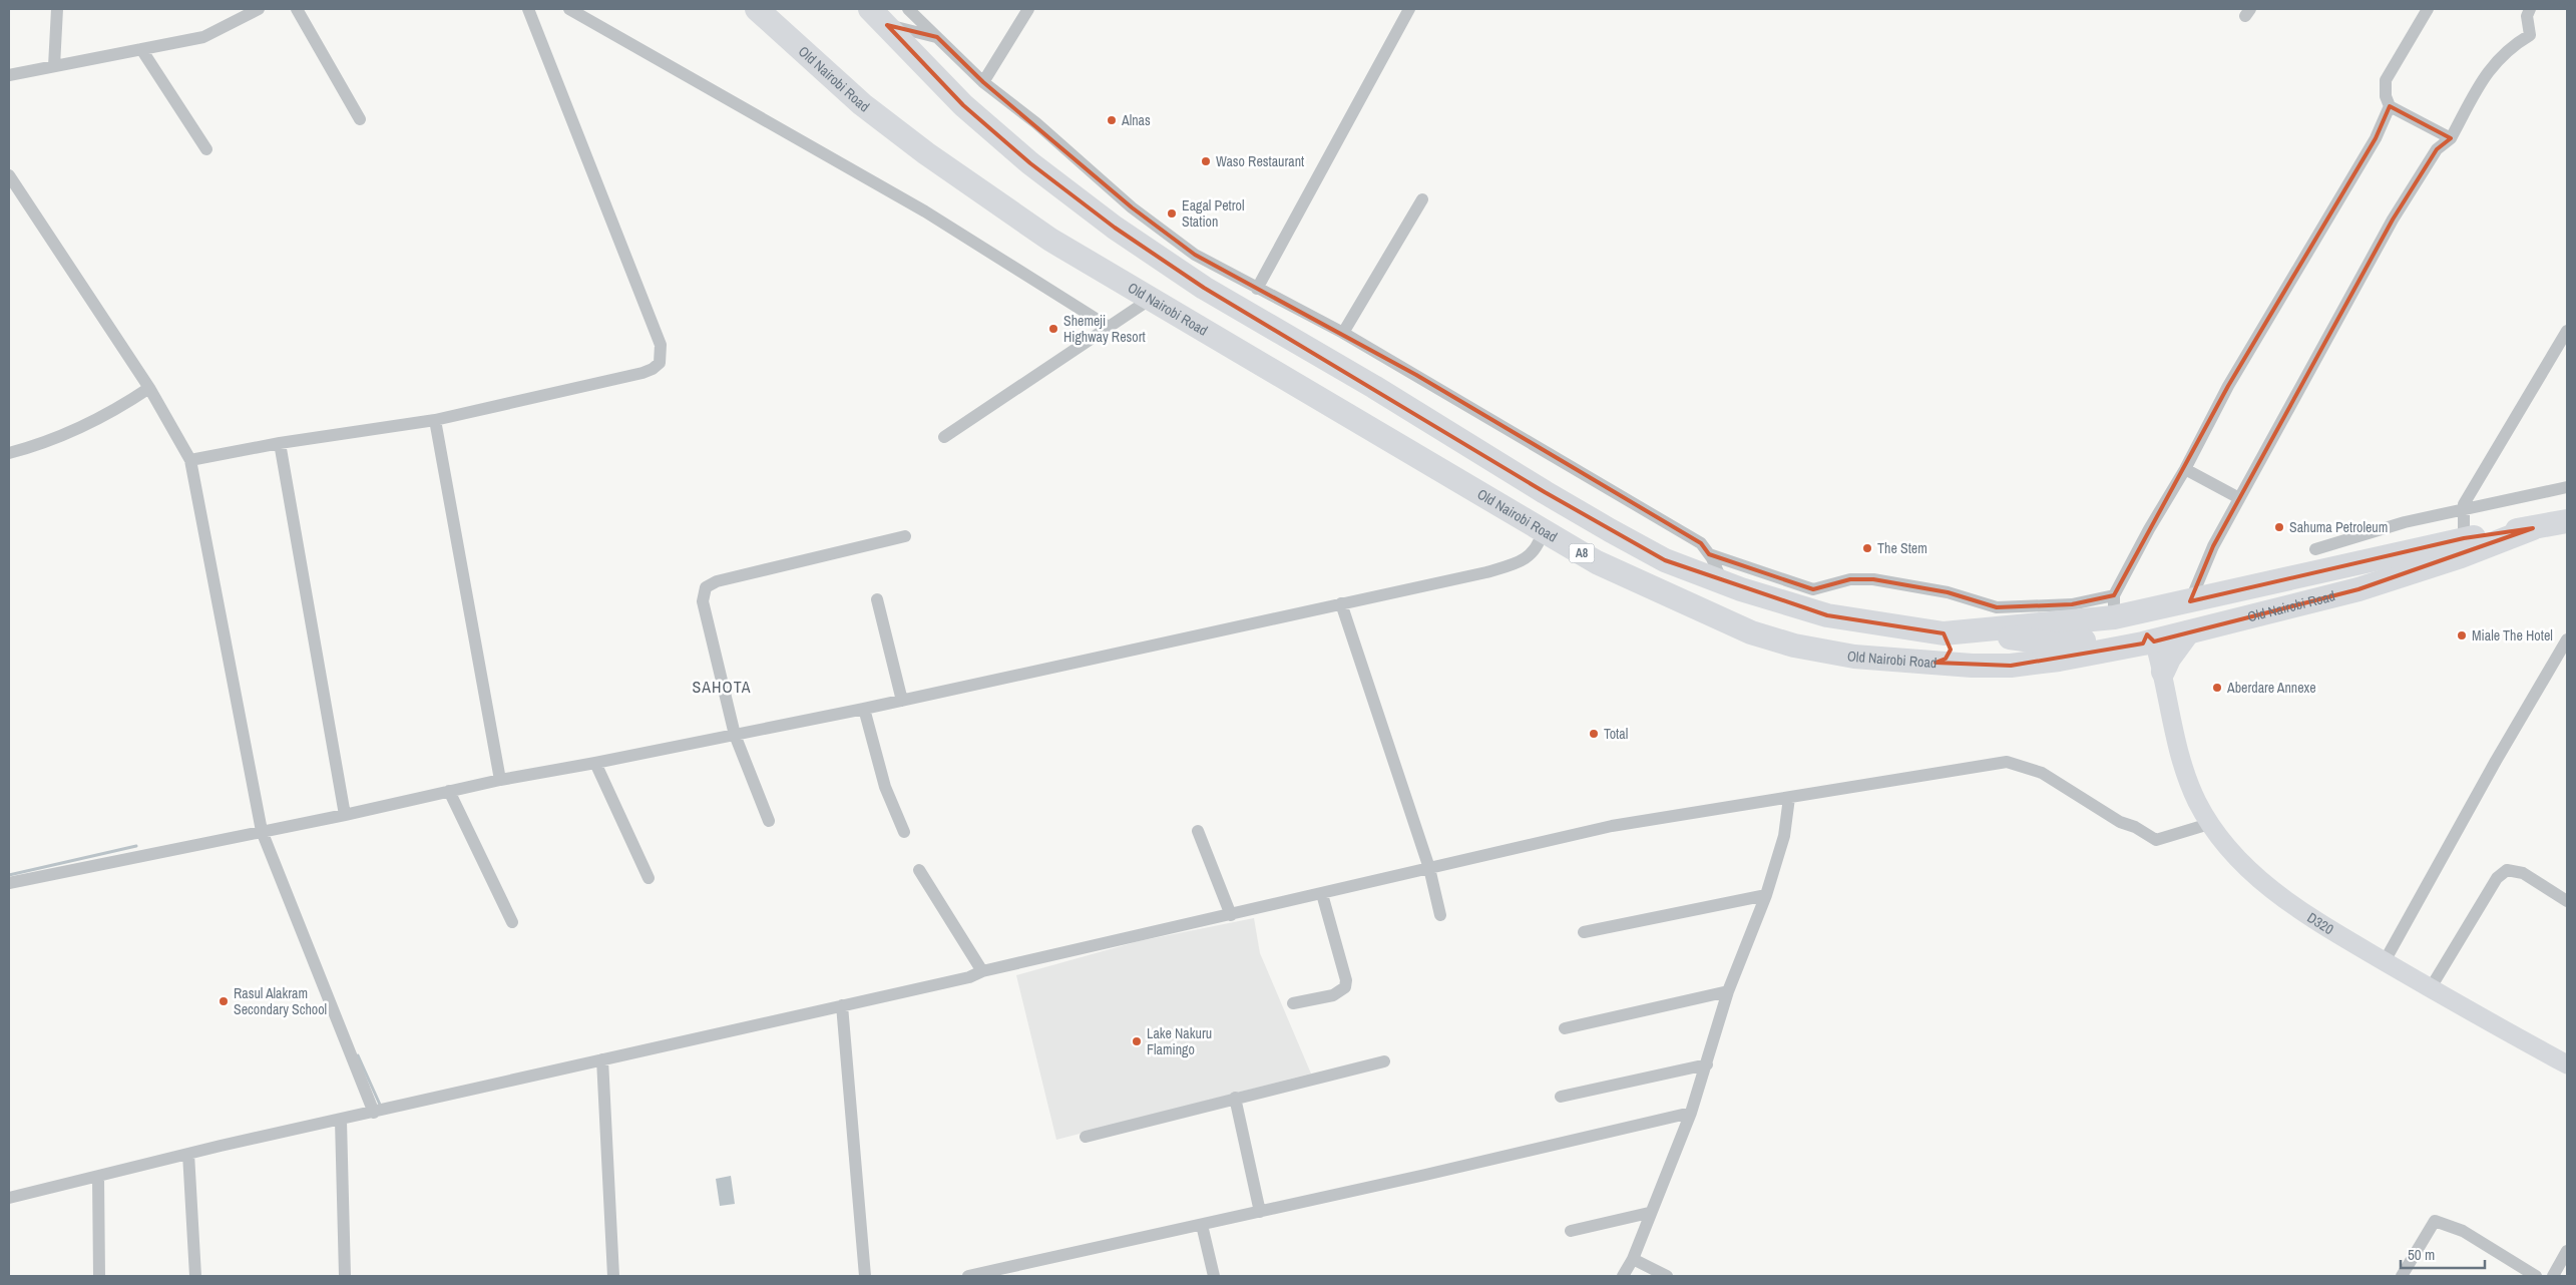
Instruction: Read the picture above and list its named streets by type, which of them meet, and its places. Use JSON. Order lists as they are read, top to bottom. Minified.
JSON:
{"streets":{"highway":["Old Nairobi Road","A8"],"street":["D320"]},"crossings":[["Old Nairobi Road","D320"]],"districts":["SAHOTA"],"places":["Alnas","Waso Restaurant","Eagal Petrol Station","Shemeji Highway Resort","Sahuma Petroleum","The Stem","Miale The Hotel","Aberdare Annexe","Total","Rasul Alakram Secondary School","Lake Nakuru Flamingo"],"scale_bar":"50 m"}
